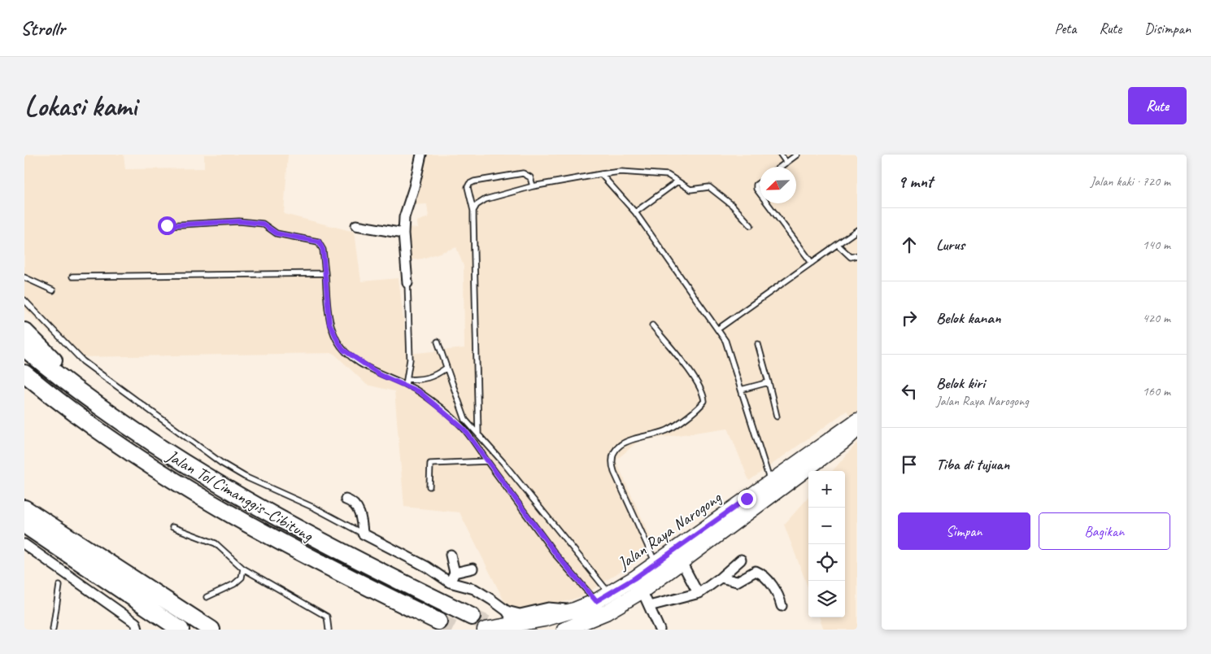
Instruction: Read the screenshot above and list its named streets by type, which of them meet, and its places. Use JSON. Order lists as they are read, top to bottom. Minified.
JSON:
{"streets":{"highway":["Jalan Tol Cimanggis–Cibitung"],"main road":["Jalan Raya Narogong"]},"north":"bottom left","page":{"header":"Strollr","nav":["Peta","Rute","Disimpan"],"buttons":["Rute",["Simpan","Bagikan"]],"title":"Lokasi kami","heading":["9 mnt","Jalan kaki · 720 m"],"list":[["Lurus","140 m"],["Belok kanan","420 m"],["Belok kiri","Jalan Raya Narogong","160 m"],"Tiba di tujuan"],"map_buttons":["+","−"]}}
